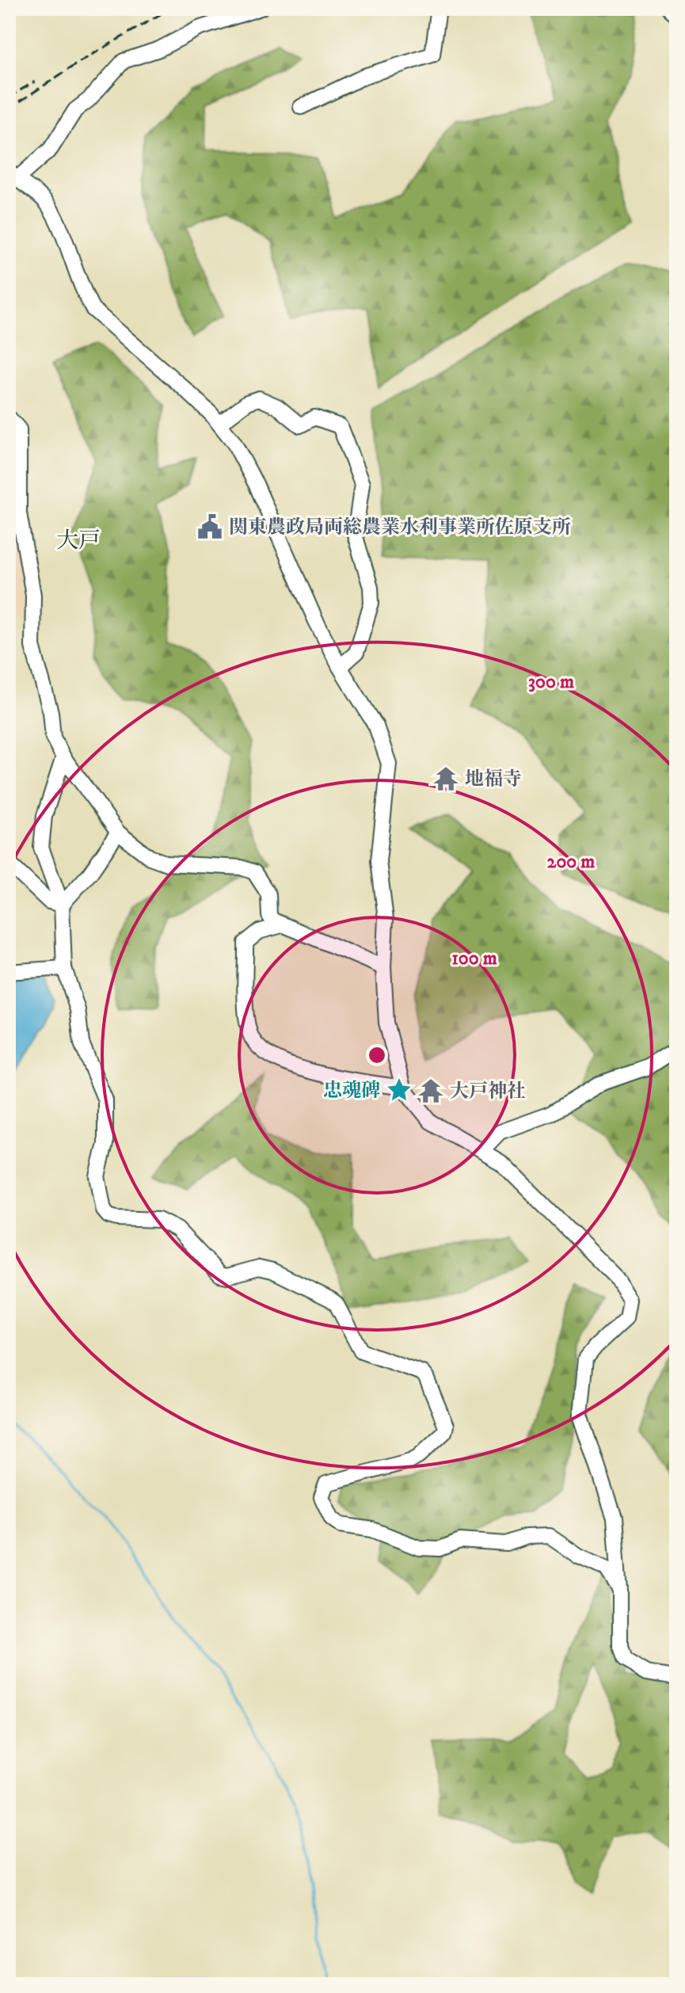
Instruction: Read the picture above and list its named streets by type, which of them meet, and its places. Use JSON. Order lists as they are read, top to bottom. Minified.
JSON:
{"districts":["大戸"],"places":{"public building":["関東農政局両総農業水利事業所佐原支所"],"temple":["地福寺","大戸神社"],"place":["忠魂碑"]},"rings":["300 m","200 m","100 m"]}
